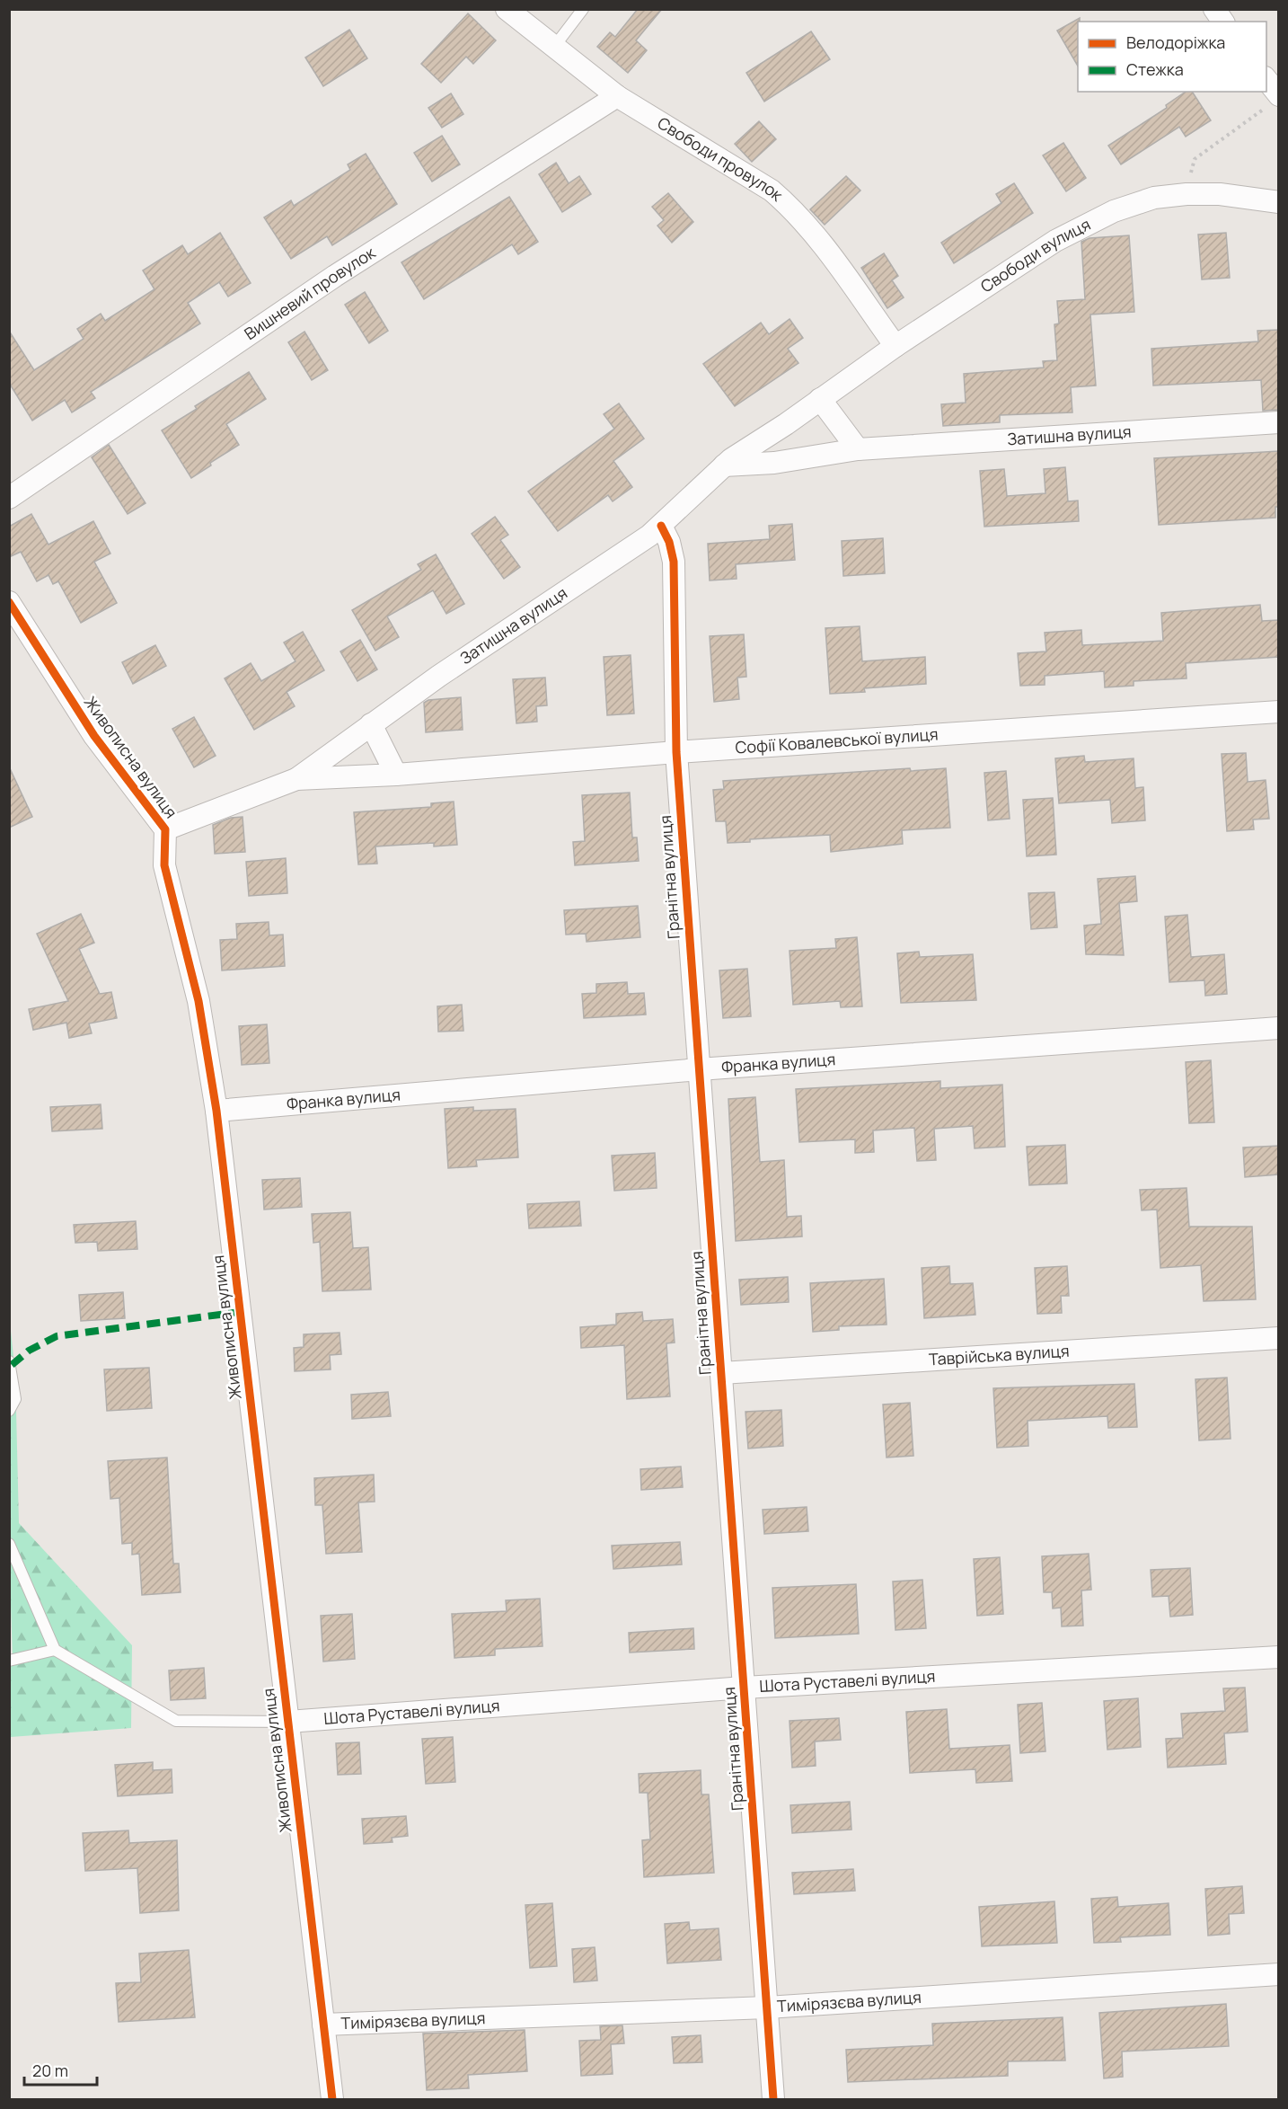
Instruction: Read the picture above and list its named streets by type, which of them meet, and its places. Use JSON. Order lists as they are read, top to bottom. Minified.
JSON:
{"streets":{"street":["Свободи провулок","Свободи вулиця","Вишневий провулок","Затишна вулиця","Софії Ковалевської вулиця","Живописна вулиця","Гранітна вулиця","Франка вулиця","Таврійська вулиця","Шота Руставелі вулиця","Тимірязєва вулиця"]},"crossings":[["Свободи провулок","Свободи вулиця"],["Свободи провулок","Вишневий провулок"],["Свободи вулиця","Затишна вулиця"],["Затишна вулиця","Софії Ковалевської вулиця"],["Затишна вулиця","Гранітна вулиця"],["Софії Ковалевської вулиця","Живописна вулиця"],["Софії Ковалевської вулиця","Гранітна вулиця"],["Живописна вулиця","Франка вулиця"],["Живописна вулиця","Шота Руставелі вулиця"],["Живописна вулиця","Тимірязєва вулиця"],["Гранітна вулиця","Франка вулиця"],["Гранітна вулиця","Таврійська вулиця"],["Гранітна вулиця","Шота Руставелі вулиця"],["Гранітна вулиця","Тимірязєва вулиця"]],"legend":["Велодоріжка","Стежка"],"scale_bar":"20 m"}
